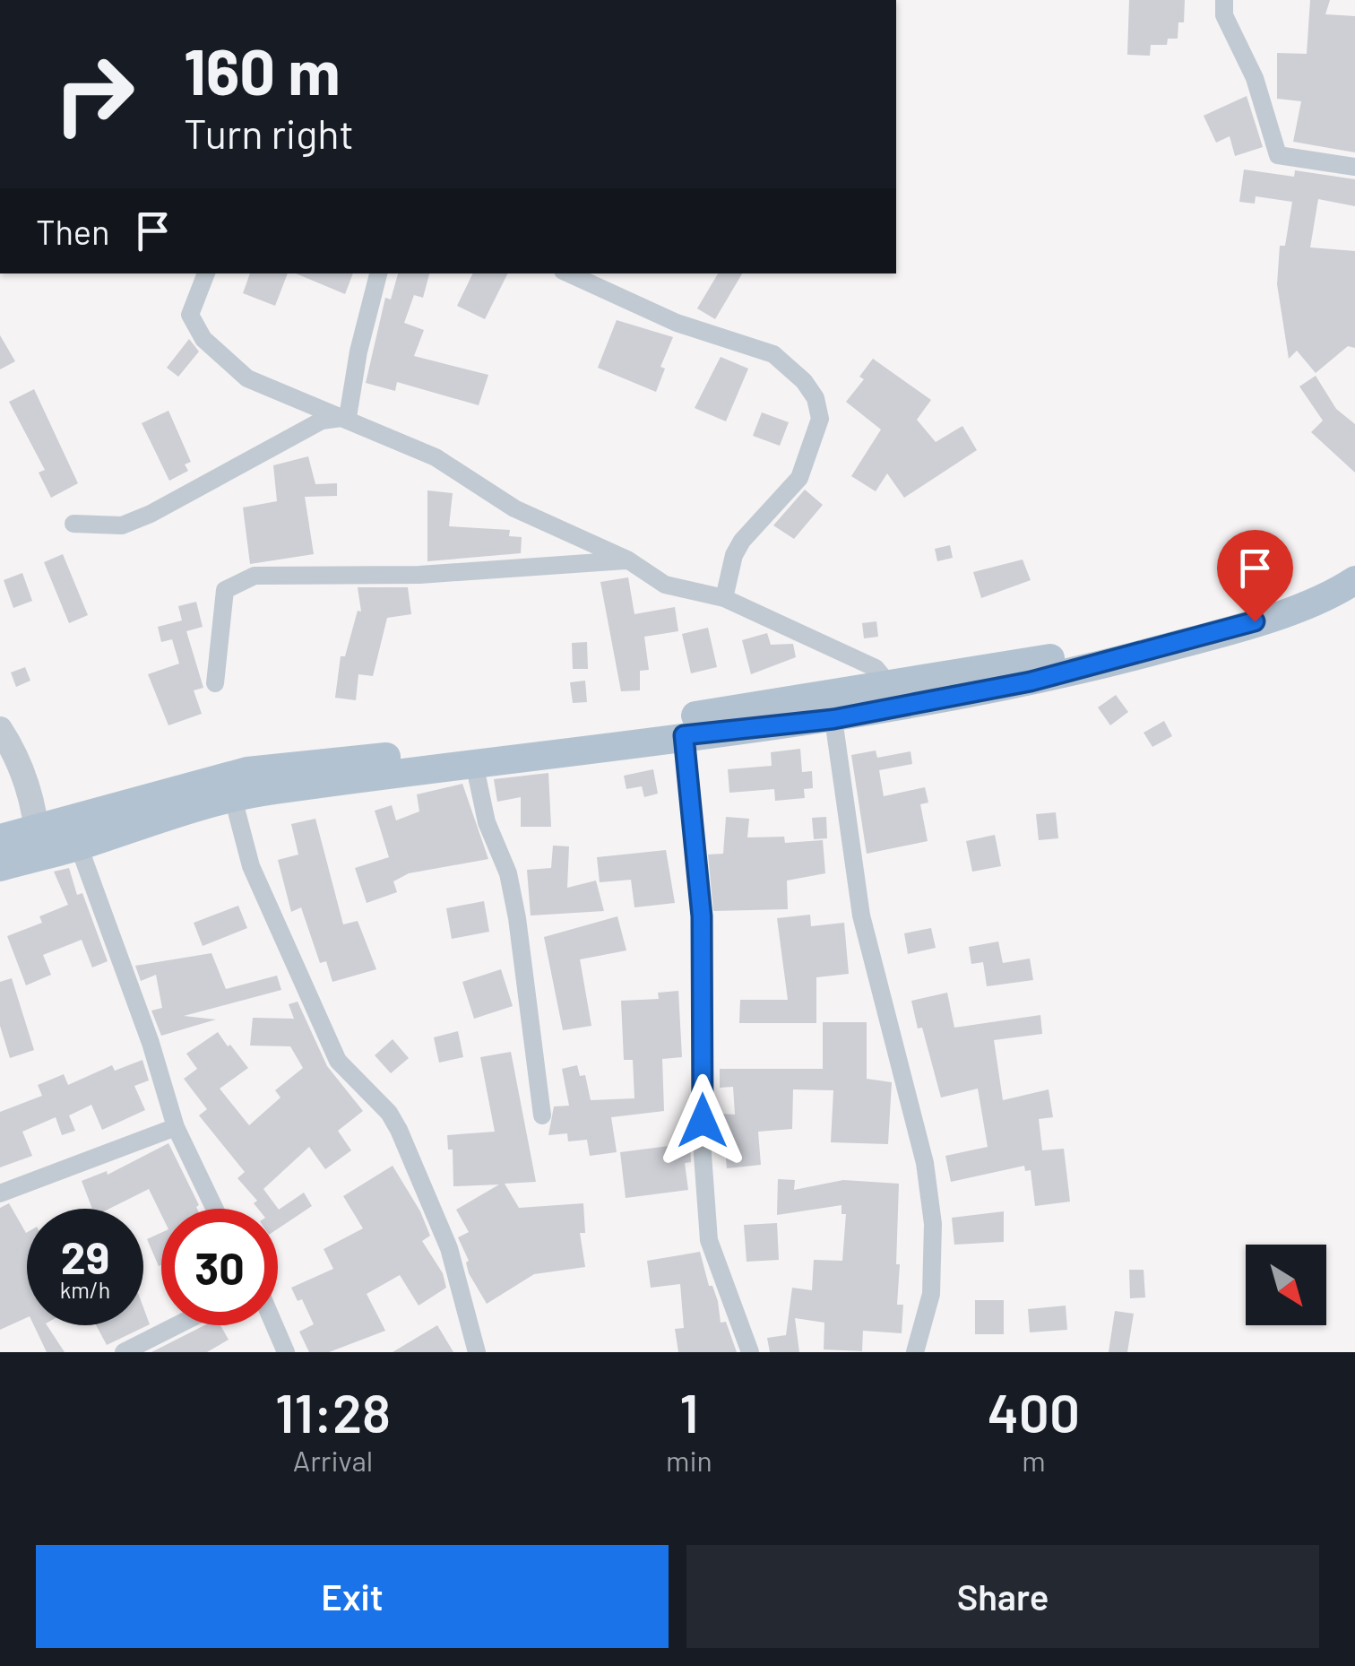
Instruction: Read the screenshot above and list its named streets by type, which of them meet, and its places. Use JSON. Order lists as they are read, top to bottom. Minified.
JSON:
{"north":"bottom right","page":{"turn":["160 m","Turn right"],"then":"Then","speed":"29 km/h","limit":"30","eta":["11:28","Arrival","1","min","400","m"],"buttons":["Exit","Share"]}}
